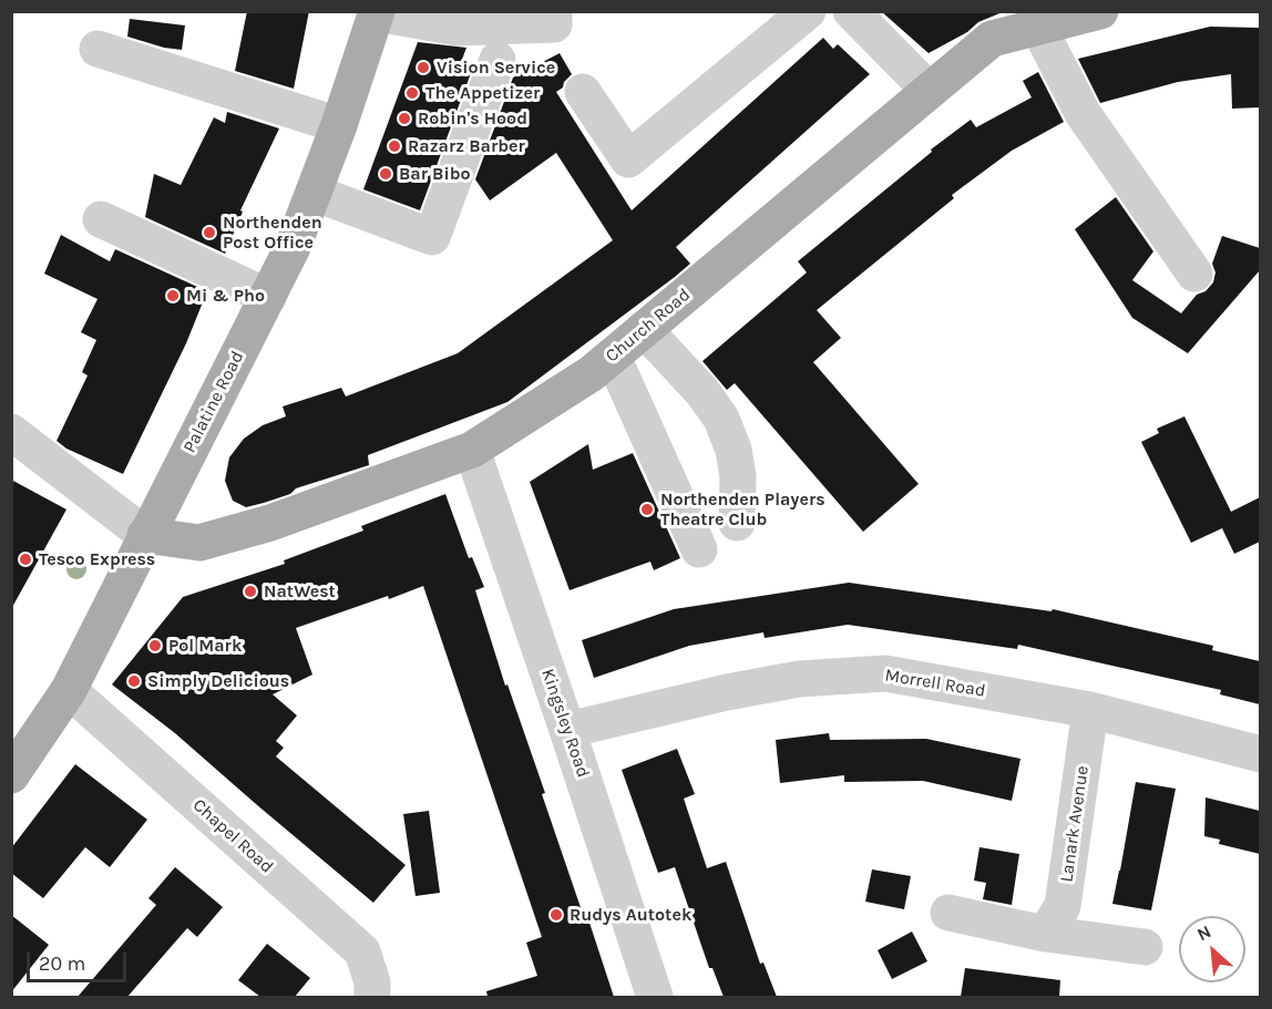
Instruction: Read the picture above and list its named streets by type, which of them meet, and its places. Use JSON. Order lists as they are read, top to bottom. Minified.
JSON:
{"streets":{"main road":["Church Road","Palatine Road"],"street":["Morrell Road","Kingsley Road","Lanark Avenue","Chapel Road"]},"crossings":[["Church Road","Palatine Road"],["Church Road","Kingsley Road"],["Palatine Road","Chapel Road"],["Morrell Road","Kingsley Road"],["Morrell Road","Lanark Avenue"]],"places":["Vision Service","The Appetizer","Robin's Hood","Razarz Barber","Bar Bibo","Northenden Post Office","Mi & Pho","Northenden Players Theatre Club","Tesco Express","NatWest","Pol Mark","Simply Delicious","Rudys Autotek"],"scale_bar":"20 m","north":"top left"}
